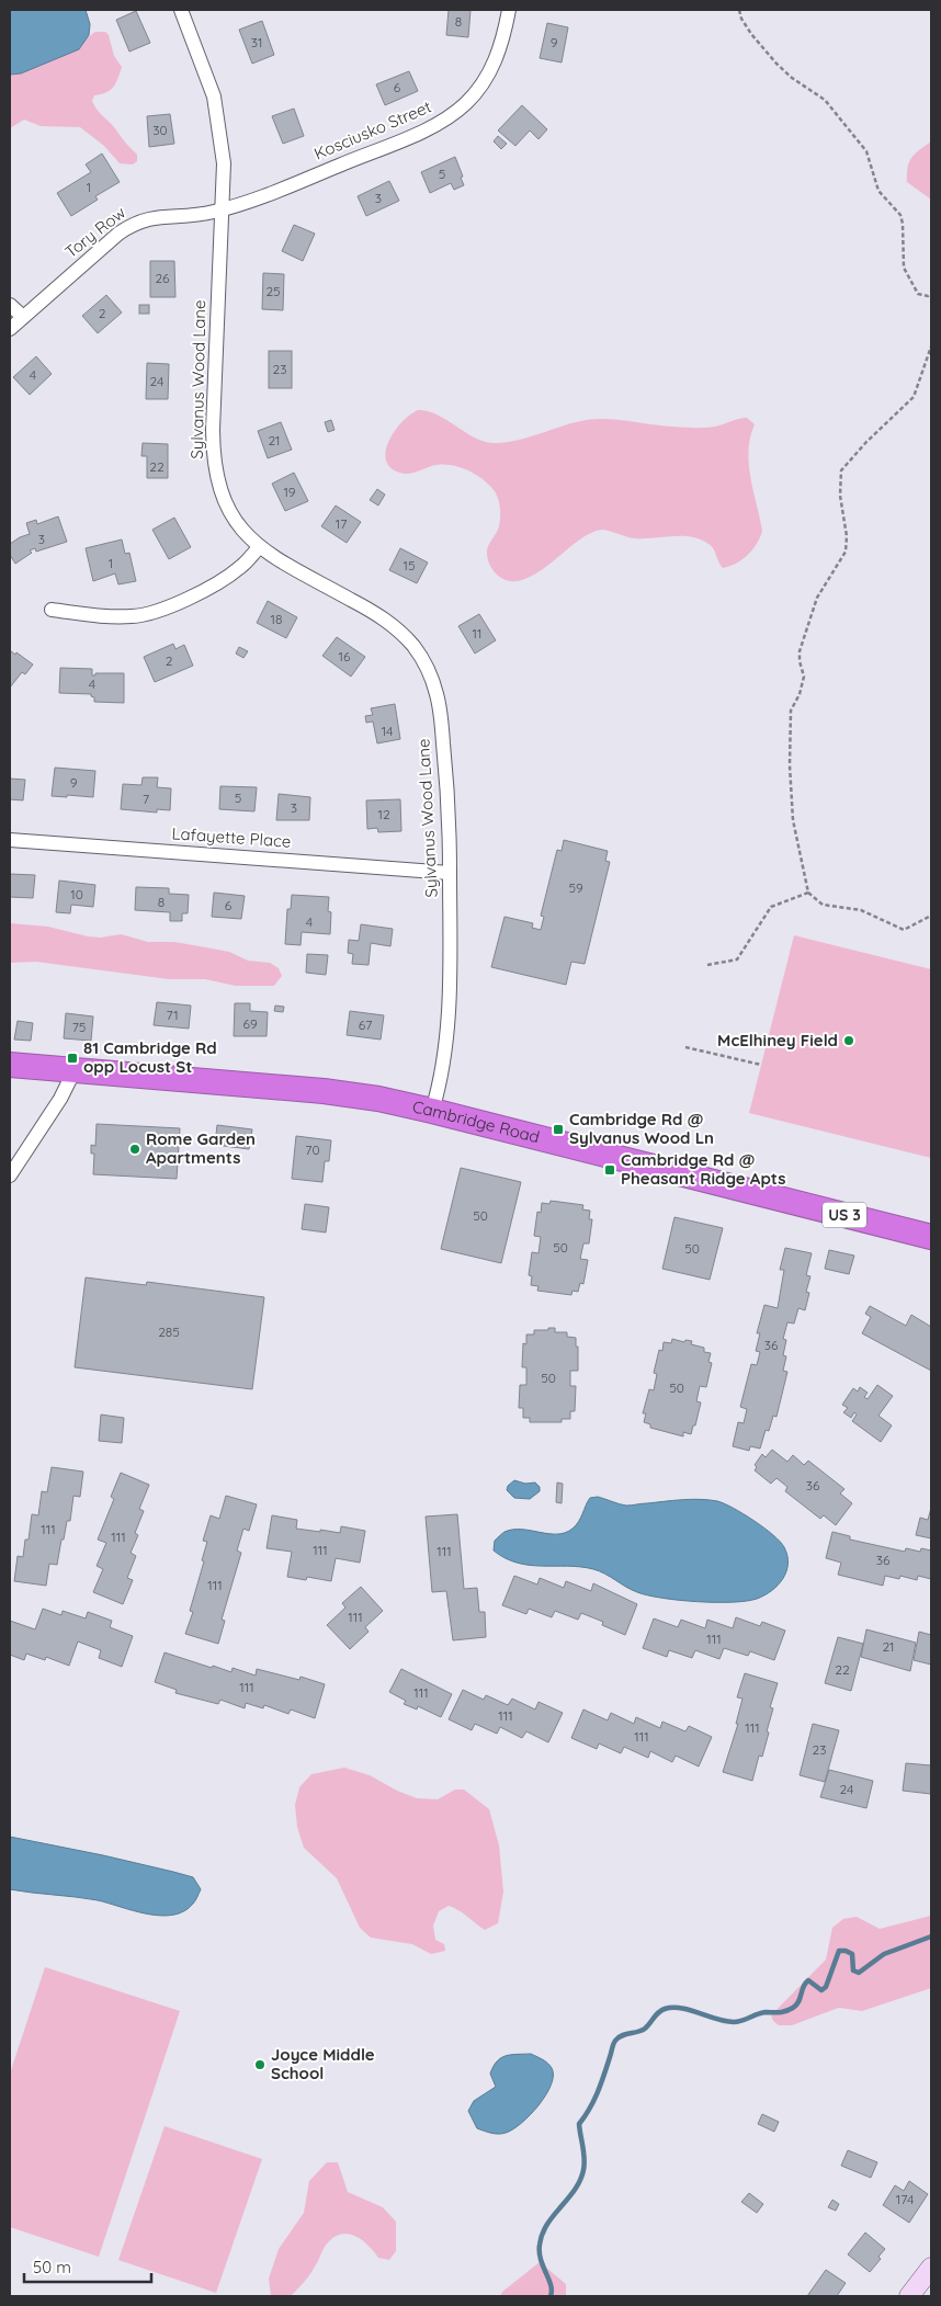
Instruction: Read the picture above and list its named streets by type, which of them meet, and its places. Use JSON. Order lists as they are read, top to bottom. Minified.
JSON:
{"streets":{"highway":["Cambridge Road","US 3"],"street":["Kosciusko Street","Tory Row","Sylvanus Wood Lane","Lafayette Place"]},"crossings":[["Kosciusko Street","Tory Row"],["Kosciusko Street","Sylvanus Wood Lane"],["Tory Row","Sylvanus Wood Lane"],["Sylvanus Wood Lane","Lafayette Place"],["Sylvanus Wood Lane","Cambridge Road"]],"places":{"other":["McElhiney Field","Rome Garden Apartments","Joyce Middle School"],"transit":["81 Cambridge Rd opp Locust St","Cambridge Rd @ Sylvanus Wood Ln","Cambridge Rd @ Pheasant Ridge Apts"]},"house_numbers":["8","31","9","6","30","5","1","3","26","25","2","23","4","24","21","22","19","17","3","1","15","18","11","16","2","4","14","9","5","7","3","12","59","10","8","6","4","71","69","67","75","70","50","50","50","285","36","50","50","36","111","111","111","111","36","111","111","111","21","22","111","111","111","111","111","23","24","174"],"scale_bar":"50 m"}
